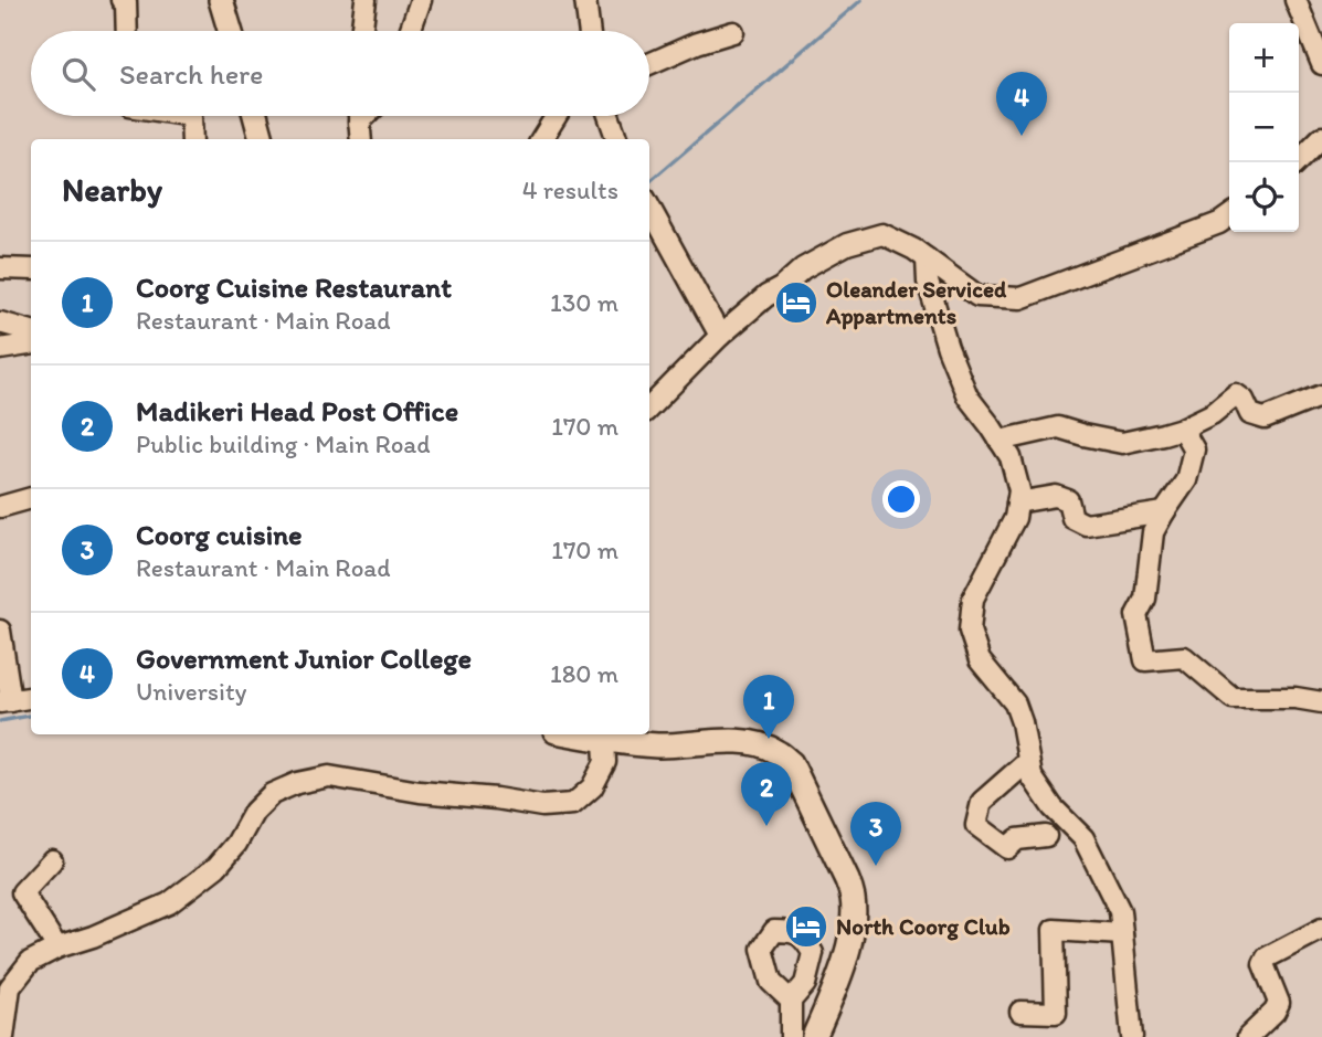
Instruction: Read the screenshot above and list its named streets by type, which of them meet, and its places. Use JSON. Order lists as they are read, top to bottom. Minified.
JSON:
{"places":{"hotel":["Oleander Serviced Appartments","North Coorg Club"]},"page":{"map_buttons":["+","−"],"search":"Search here","pins":["4","1","2","3"],"heading":["Nearby","4 results"],"list":[{"mark":"1","name":"Coorg Cuisine Restaurant","note":"Restaurant · Main Road","value":"130 m"},{"mark":"2","name":"Madikeri Head Post Office","note":"Public building · Main Road","value":"170 m"},{"mark":"3","name":"Coorg cuisine","note":"Restaurant · Main Road","value":"170 m"},{"mark":"4","name":"Government Junior College","note":"University","value":"180 m"}]}}
